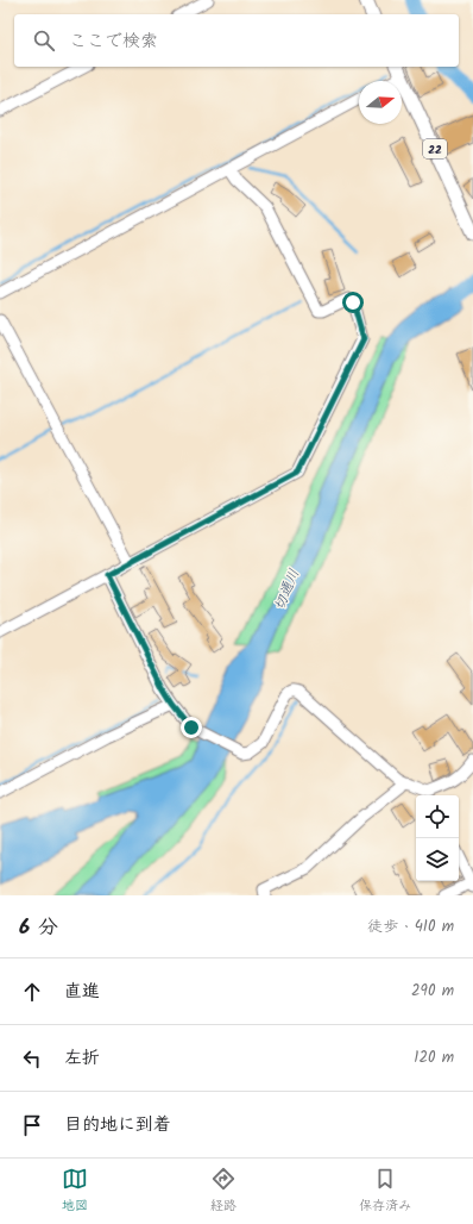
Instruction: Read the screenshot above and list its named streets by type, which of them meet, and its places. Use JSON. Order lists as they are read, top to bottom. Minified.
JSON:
{"streets":{"main road":["22"]},"water":["切通川"],"north":"right","page":{"search":"ここで検索","heading":["6 分","徒歩 · 410 m"],"list":[["直進","290 m"],["左折","120 m"],"目的地に到着"],"nav":["地図","経路","保存済み"]}}
